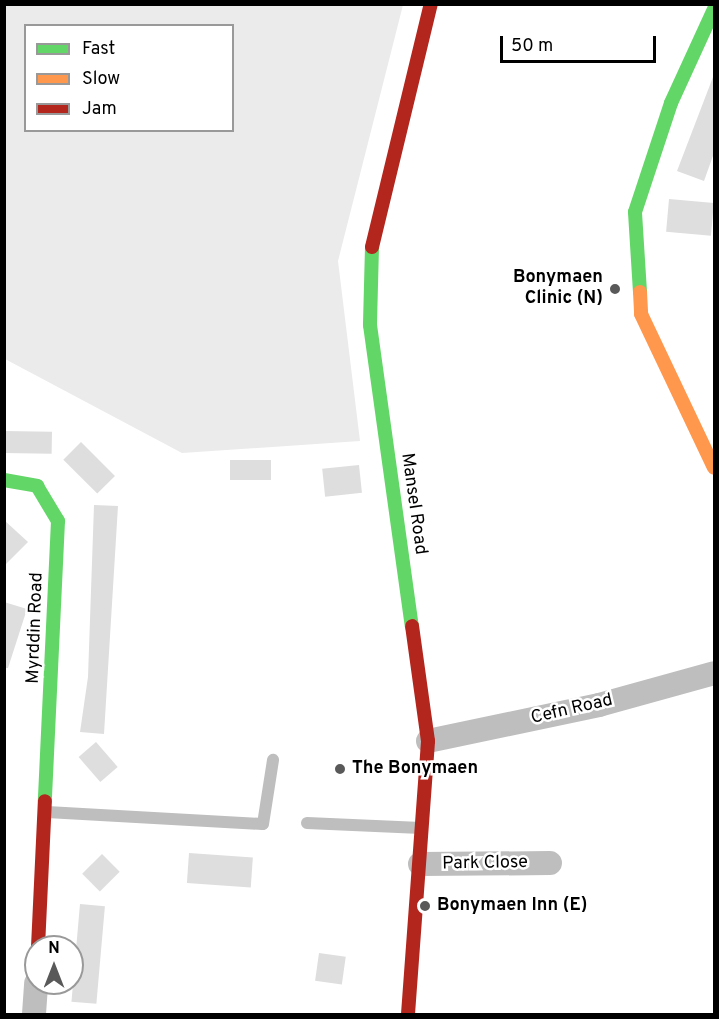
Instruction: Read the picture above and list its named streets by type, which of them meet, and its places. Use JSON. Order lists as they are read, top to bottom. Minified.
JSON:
{"streets":{"street":["Mansel Road","Myrddin Road","Cefn Road","Park Close"]},"crossings":[["Mansel Road","Cefn Road"],["Mansel Road","Park Close"]],"places":["Bonymaen Clinic (N)","The Bonymaen","Bonymaen Inn (E)"],"legend":["Fast","Slow","Jam"],"scale_bar":"50 m","north":"top"}
